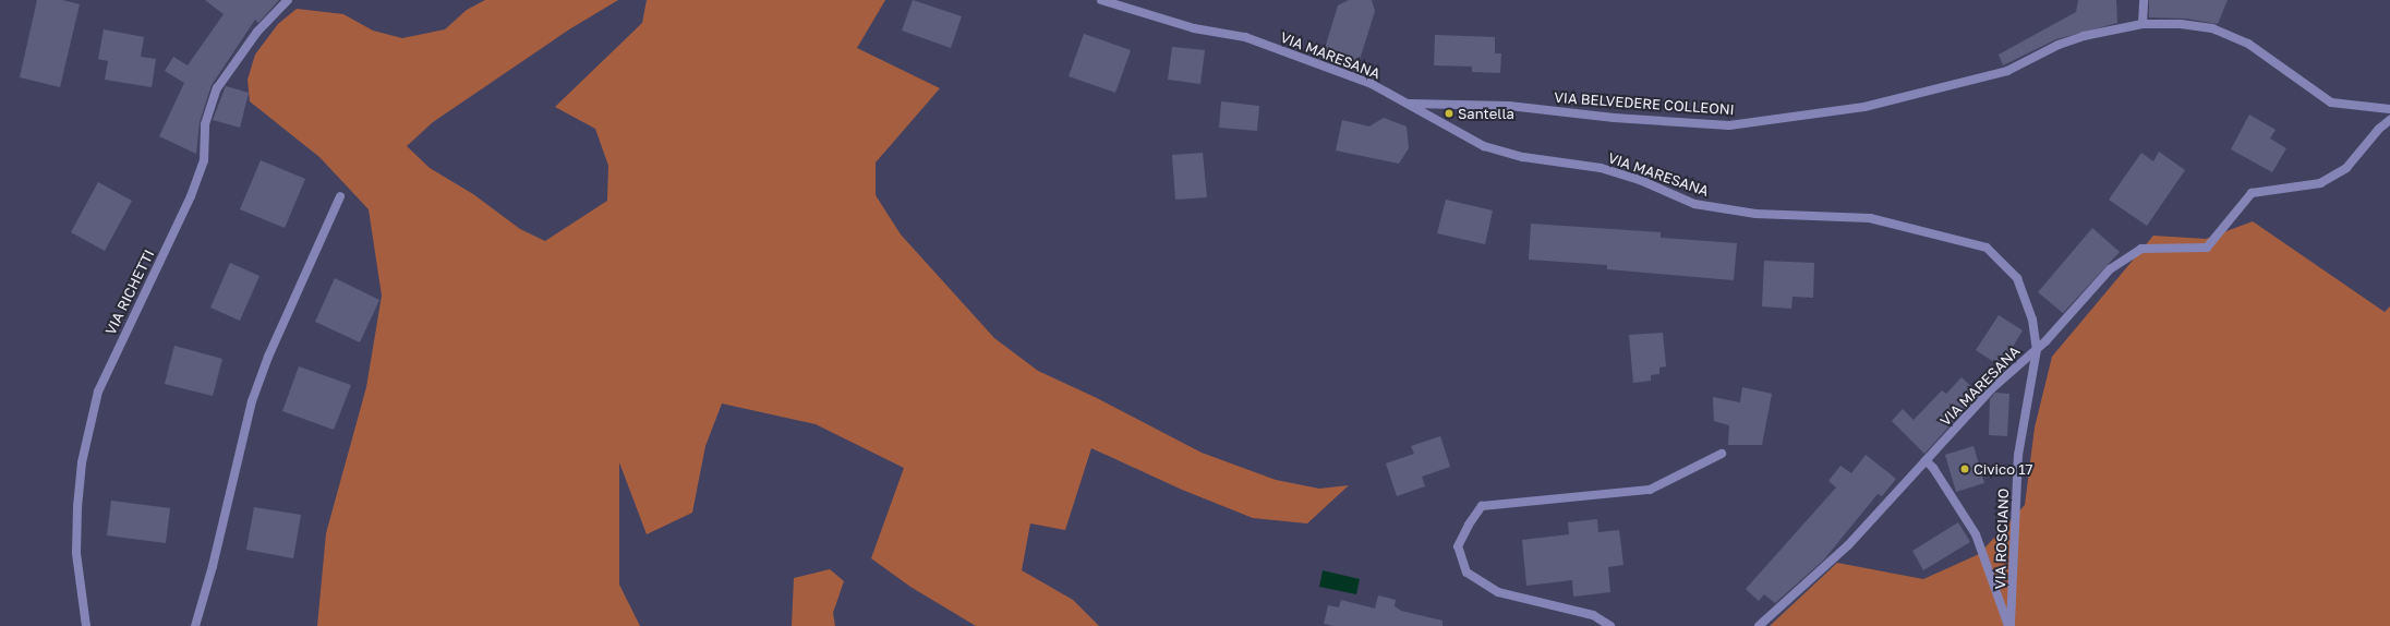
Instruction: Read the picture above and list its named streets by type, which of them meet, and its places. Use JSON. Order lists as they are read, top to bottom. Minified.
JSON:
{"streets":{"street":["VIA MARESANA","VIA BELVEDERE COLLEONI","VIA RICHETTI","VIA ROSCIANO"]},"crossings":[["VIA MARESANA","VIA BELVEDERE COLLEONI"],["VIA MARESANA","VIA ROSCIANO"]],"places":["Santella","Civico 17"]}
